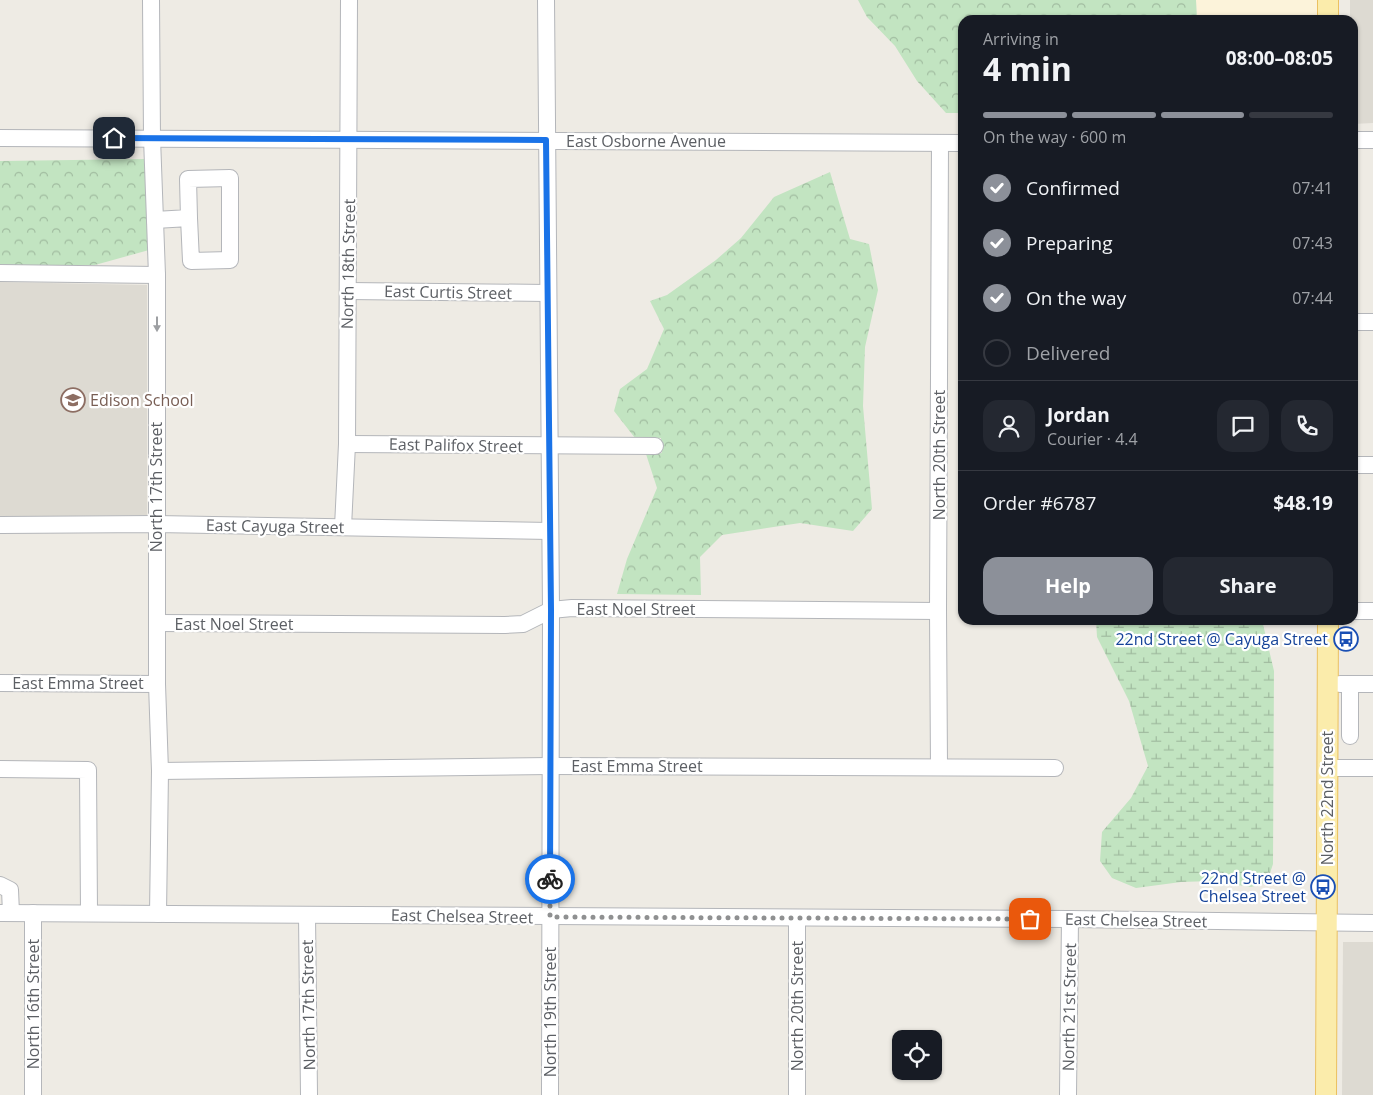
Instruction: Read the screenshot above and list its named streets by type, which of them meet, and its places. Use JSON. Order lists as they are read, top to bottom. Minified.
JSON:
{"streets":{"main road":["North 22nd Street"],"street":["East Osborne Avenue","North 18th Street","East Curtis Street","East Palifox Street","North 20th Street","North 17th Street","East Cayuga Street","East Noel Street","East Emma Street","East Chelsea Street","North 16th Street","North 21st Street","North 19th Street"]},"crossings":[["East Osborne Avenue","North 18th Street"],["East Osborne Avenue","North 20th Street"],["East Osborne Avenue","North 17th Street"],["East Osborne Avenue","North 19th Street"],["North 18th Street","East Curtis Street"],["North 18th Street","East Palifox Street"],["North 18th Street","East Cayuga Street"],["East Curtis Street","North 19th Street"],["East Palifox Street","North 19th Street"],["North 20th Street","East Noel Street"],["North 20th Street","East Emma Street"],["North 20th Street","East Chelsea Street"],["North 17th Street","East Cayuga Street"],["North 17th Street","East Noel Street"],["North 17th Street","East Emma Street"],["North 17th Street","East Chelsea Street"],["East Cayuga Street","North 19th Street"],["East Noel Street","North 19th Street"],["East Emma Street","North 19th Street"],["North 22nd Street","East Chelsea Street"],["East Chelsea Street","North 16th Street"],["East Chelsea Street","North 21st Street"],["East Chelsea Street","North 19th Street"]],"places":{"school or university":["Edison School"],"bus stop":["22nd Street @ Cayuga Street","22nd Street @ Chelsea Street"]},"page":{"heading":["4 min","Arriving in","08:00–08:05"],"panel":["Jordan","Courier · 4.4","Order #6787","$48.19"],"bar":"On the way · 600 m","list":[["Confirmed","07:41"],["Preparing","07:43"],["On the way","07:44"],"Delivered"],"buttons":["Help","Share"]}}
